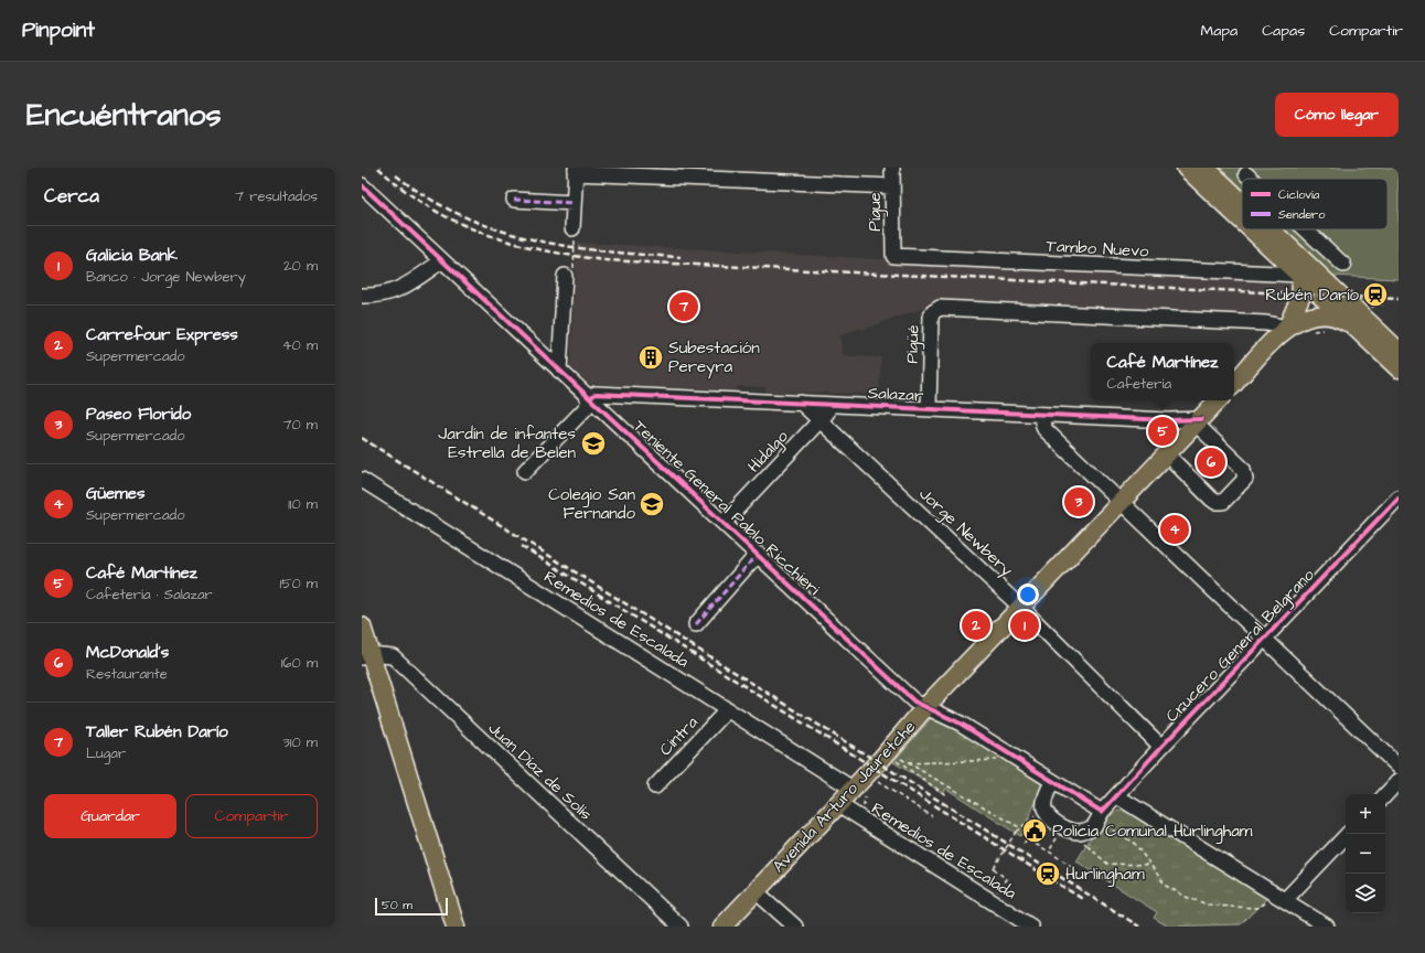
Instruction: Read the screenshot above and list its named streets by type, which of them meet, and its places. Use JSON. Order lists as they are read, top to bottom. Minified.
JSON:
{"streets":{"main road":["Avenida Arturo Jauretche"],"street":["Pigue","Tambo Nuevo","Pigüé","Salazar","Hidalgo","Teniente General Pablo Ricchieri","Jorge Newbery","Remedios de Escalada","Crucero General Belgrano","Cintra","Juan Díaz de Solís"]},"crossings":[["Pigue","Tambo Nuevo"],["Pigüé","Salazar"],["Salazar","Hidalgo"],["Salazar","Teniente General Pablo Ricchieri"],["Salazar","Jorge Newbery"],["Salazar","Avenida Arturo Jauretche"],["Hidalgo","Teniente General Pablo Ricchieri"],["Hidalgo","Jorge Newbery"],["Teniente General Pablo Ricchieri","Crucero General Belgrano"],["Teniente General Pablo Ricchieri","Avenida Arturo Jauretche"],["Jorge Newbery","Crucero General Belgrano"],["Jorge Newbery","Avenida Arturo Jauretche"],["Remedios de Escalada","Cintra"],["Remedios de Escalada","Avenida Arturo Jauretche"]],"places":{"station":["Rubén Darío","Hurlingham"],"building":["Subestación Pereyra"],"school or university":["Jardín de infantes Estrella de Belen","Colegio San Fernando"],"public building":["Policia Comunal Hurlingham"]},"legend":["Ciclovía","Sendero"],"scale_bar":"50 m","page":{"header":"Pinpoint","nav":["Mapa","Capas","Compartir"],"buttons":["Cómo llegar",["Guardar","Compartir"]],"title":"Encuéntranos","heading":["Cerca","7 resultados"],"list":[{"mark":"1","name":"Galicia Bank","note":"Banco · Jorge Newbery","value":"20 m"},{"mark":"2","name":"Carrefour Express","note":"Supermercado","value":"40 m"},{"mark":"3","name":"Paseo Florido","note":"Supermercado","value":"70 m"},{"mark":"4","name":"Güemes","note":"Supermercado","value":"110 m"},{"mark":"5","name":"Café Martínez","note":"Cafetería · Salazar","value":"150 m"},{"mark":"6","name":"McDonald's","note":"Restaurante","value":"160 m"},{"mark":"7","name":"Taller Rubén Darío","note":"Lugar","value":"310 m"}],"pins":["7","5","6","3","4","1","2"],"popup":["Café Martínez","Cafetería"],"map_buttons":["+","−"],"scale":"50 m"}}
